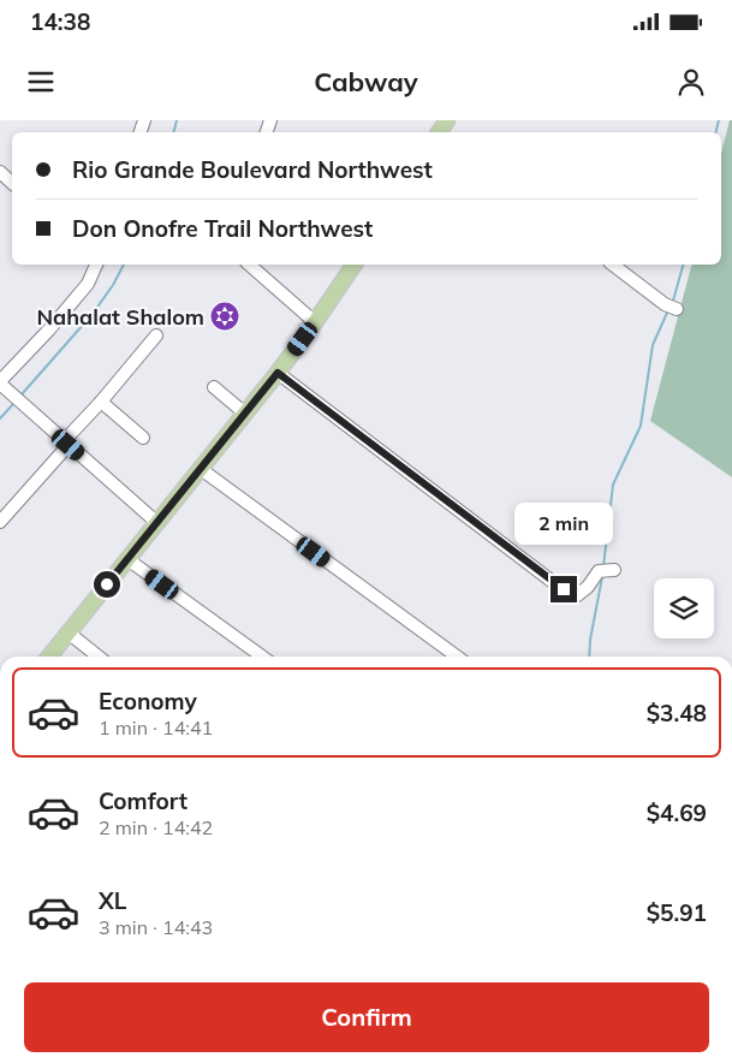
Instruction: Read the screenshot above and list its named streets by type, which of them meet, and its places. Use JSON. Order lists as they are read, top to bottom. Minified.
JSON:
{"places":{"synagogue":["Nahalat Shalom"]},"page":{"status":"14:38","header":"Cabway","banner":["Rio Grande Boulevard Northwest","Don Onofre Trail Northwest"],"bubble":"2 min","list":[{"name":"Economy","note":"1 min · 14:41","value":"$3.48"},{"name":"Comfort","note":"2 min · 14:42","value":"$4.69"},{"name":"XL","note":"3 min · 14:43","value":"$5.91"}],"buttons":"Confirm"}}
